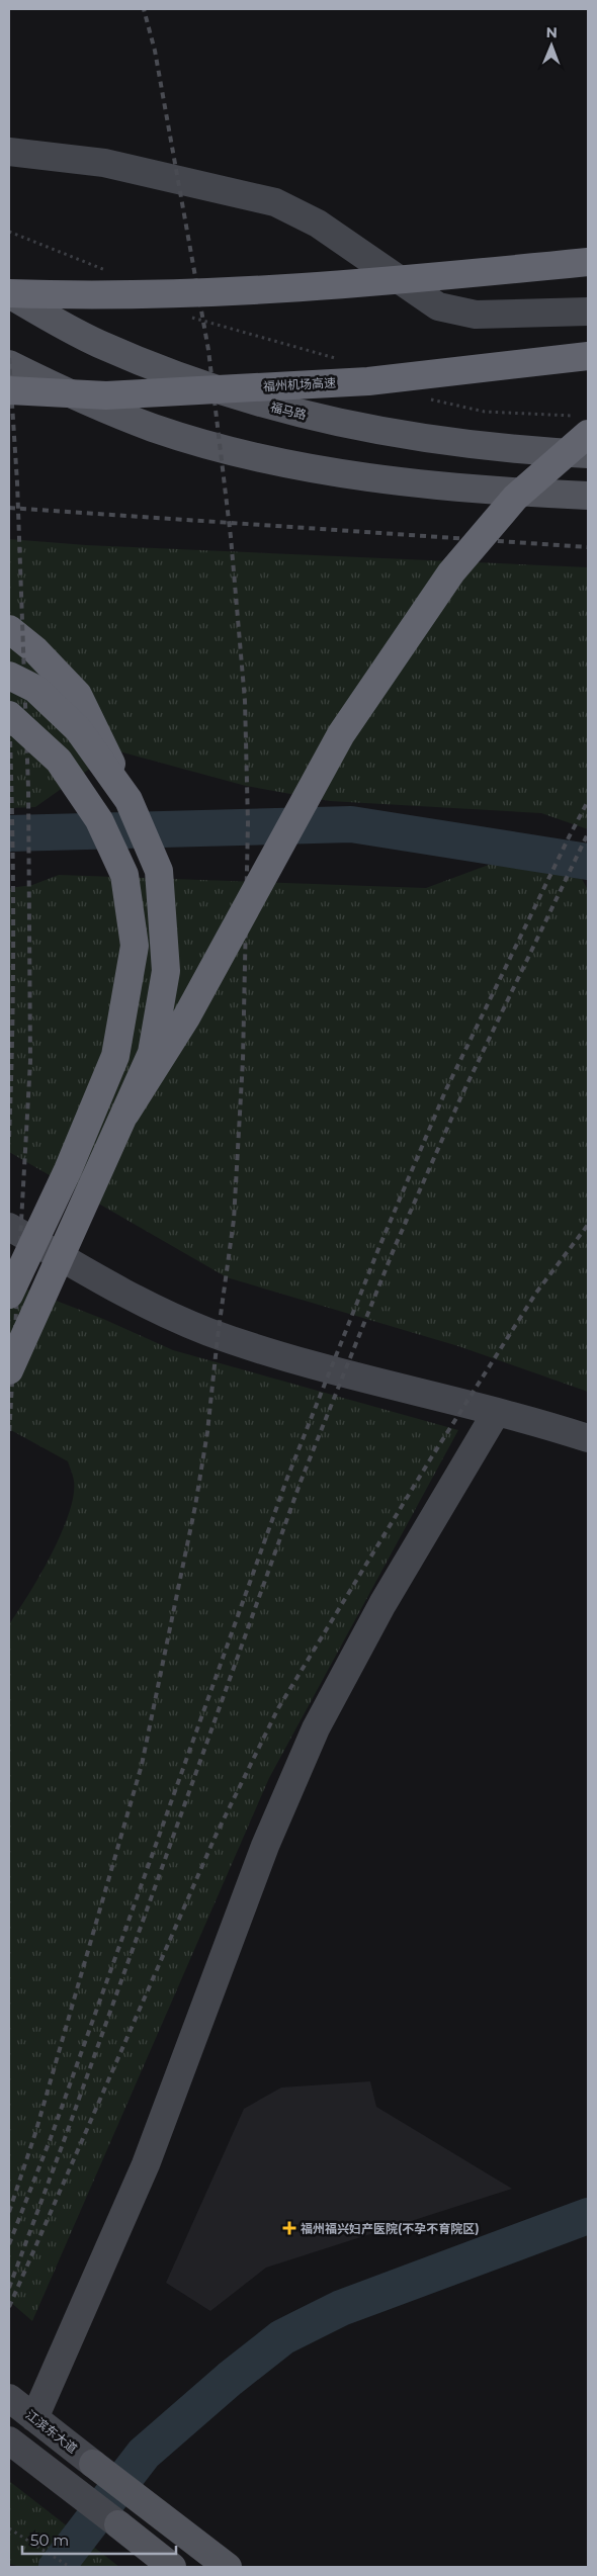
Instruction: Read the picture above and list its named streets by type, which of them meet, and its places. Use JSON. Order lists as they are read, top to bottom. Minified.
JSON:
{"streets":{"highway":["福州机场高速"],"main road":["福马路"],"street":["江滨东大道"]},"places":{"health":["福州福兴妇产医院(不孕不育院区)"]},"scale_bar":"50 m","north":"top"}
